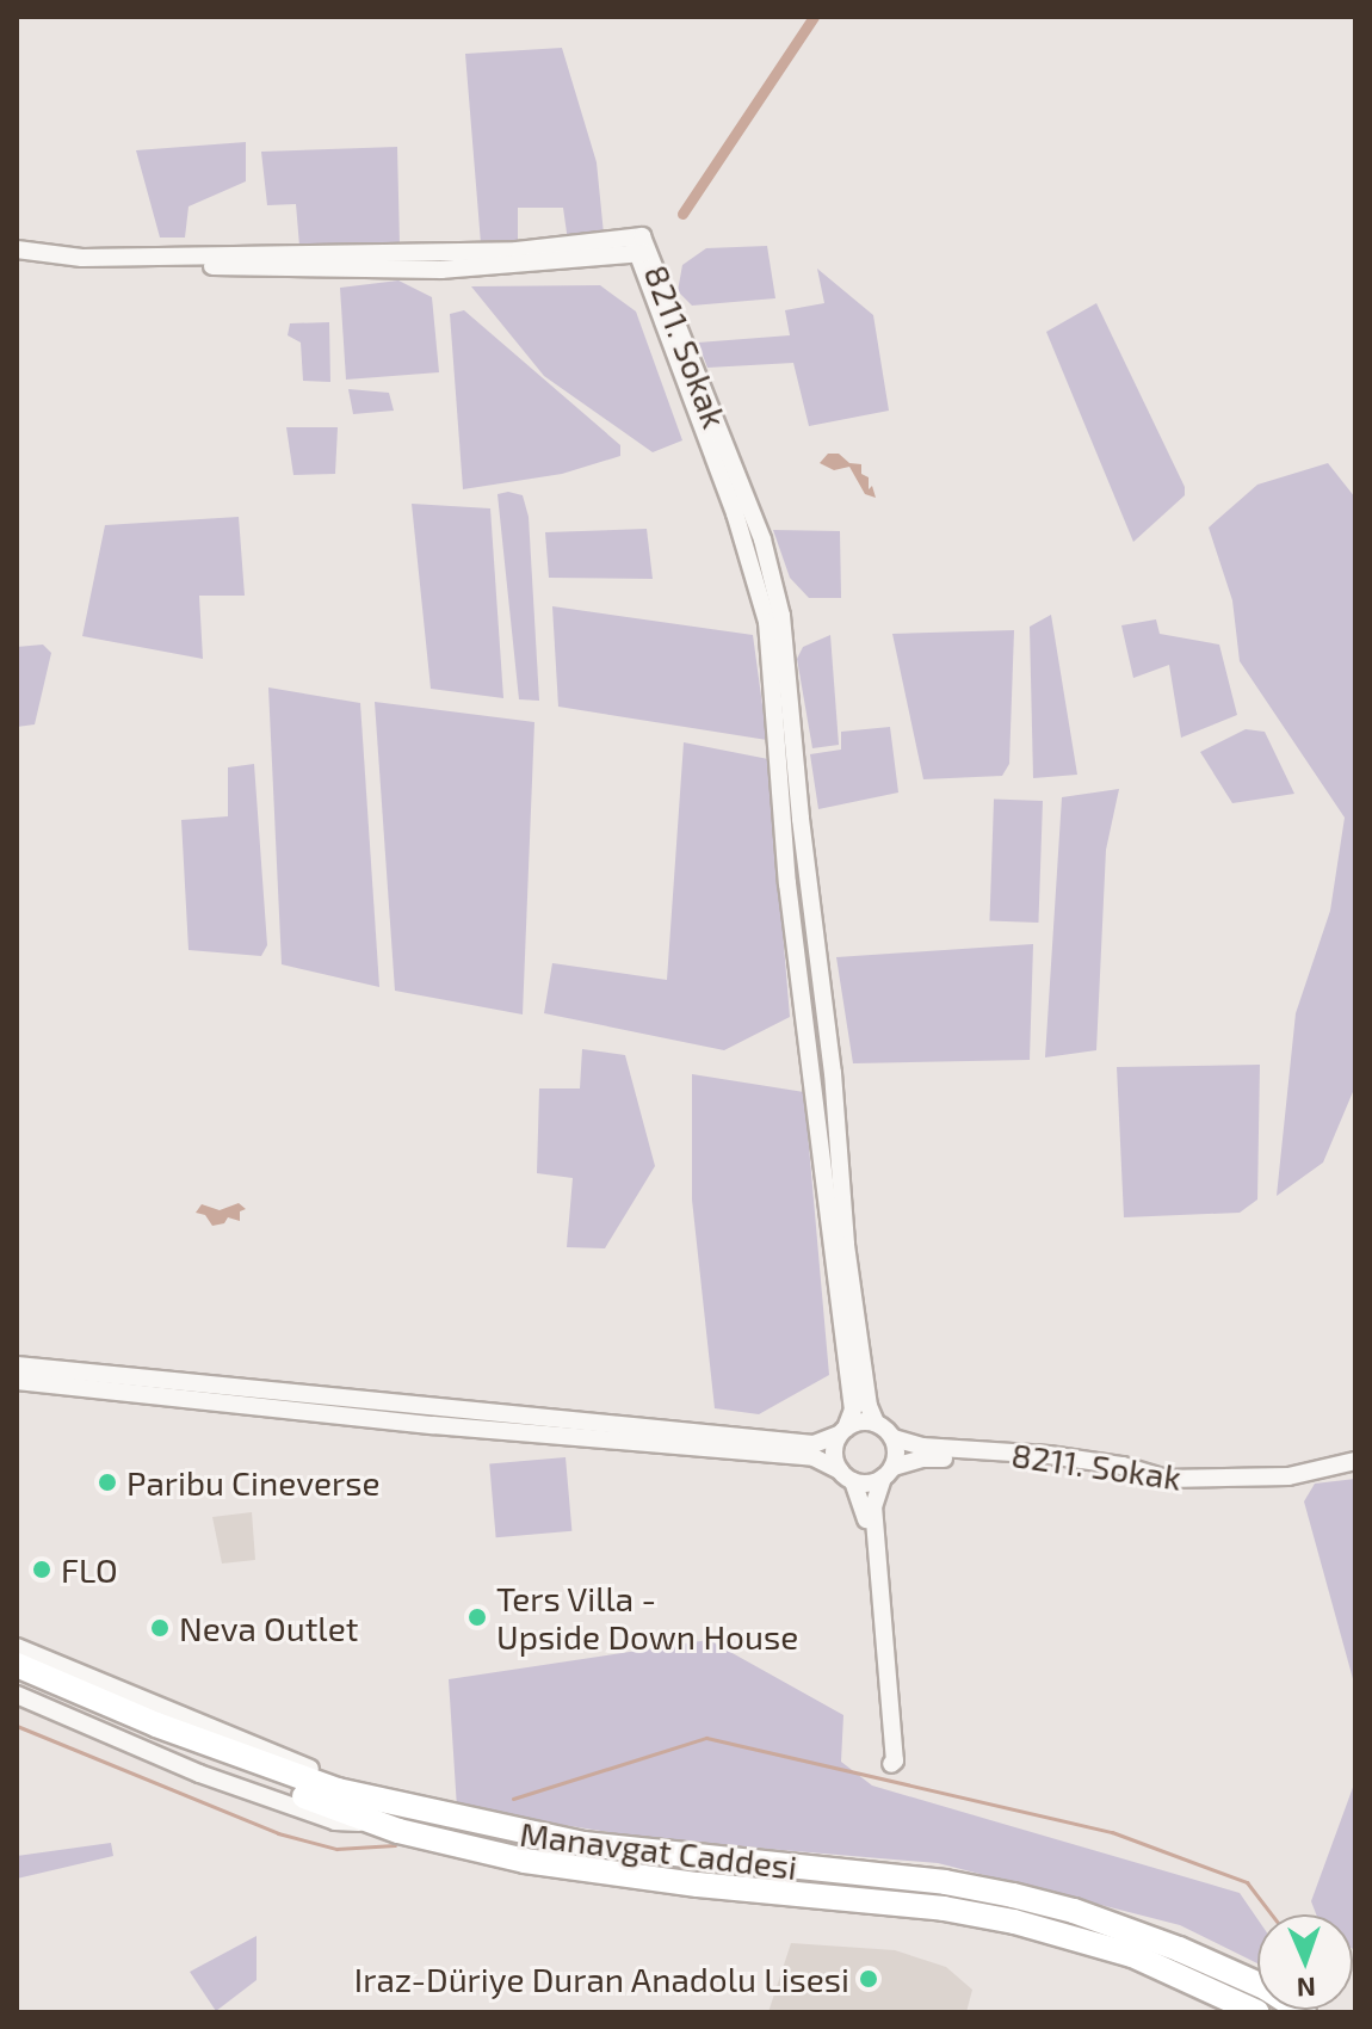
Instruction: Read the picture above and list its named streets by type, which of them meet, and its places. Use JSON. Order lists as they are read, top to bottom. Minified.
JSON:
{"streets":{"highway":["Manavgat Caddesi"],"street":["8211. Sokak"]},"places":["Paribu Cineverse","FLO","Ters Villa - Upside Down House","Neva Outlet","Iraz-Düriye Duran Anadolu Lisesi"],"north":"bottom"}
